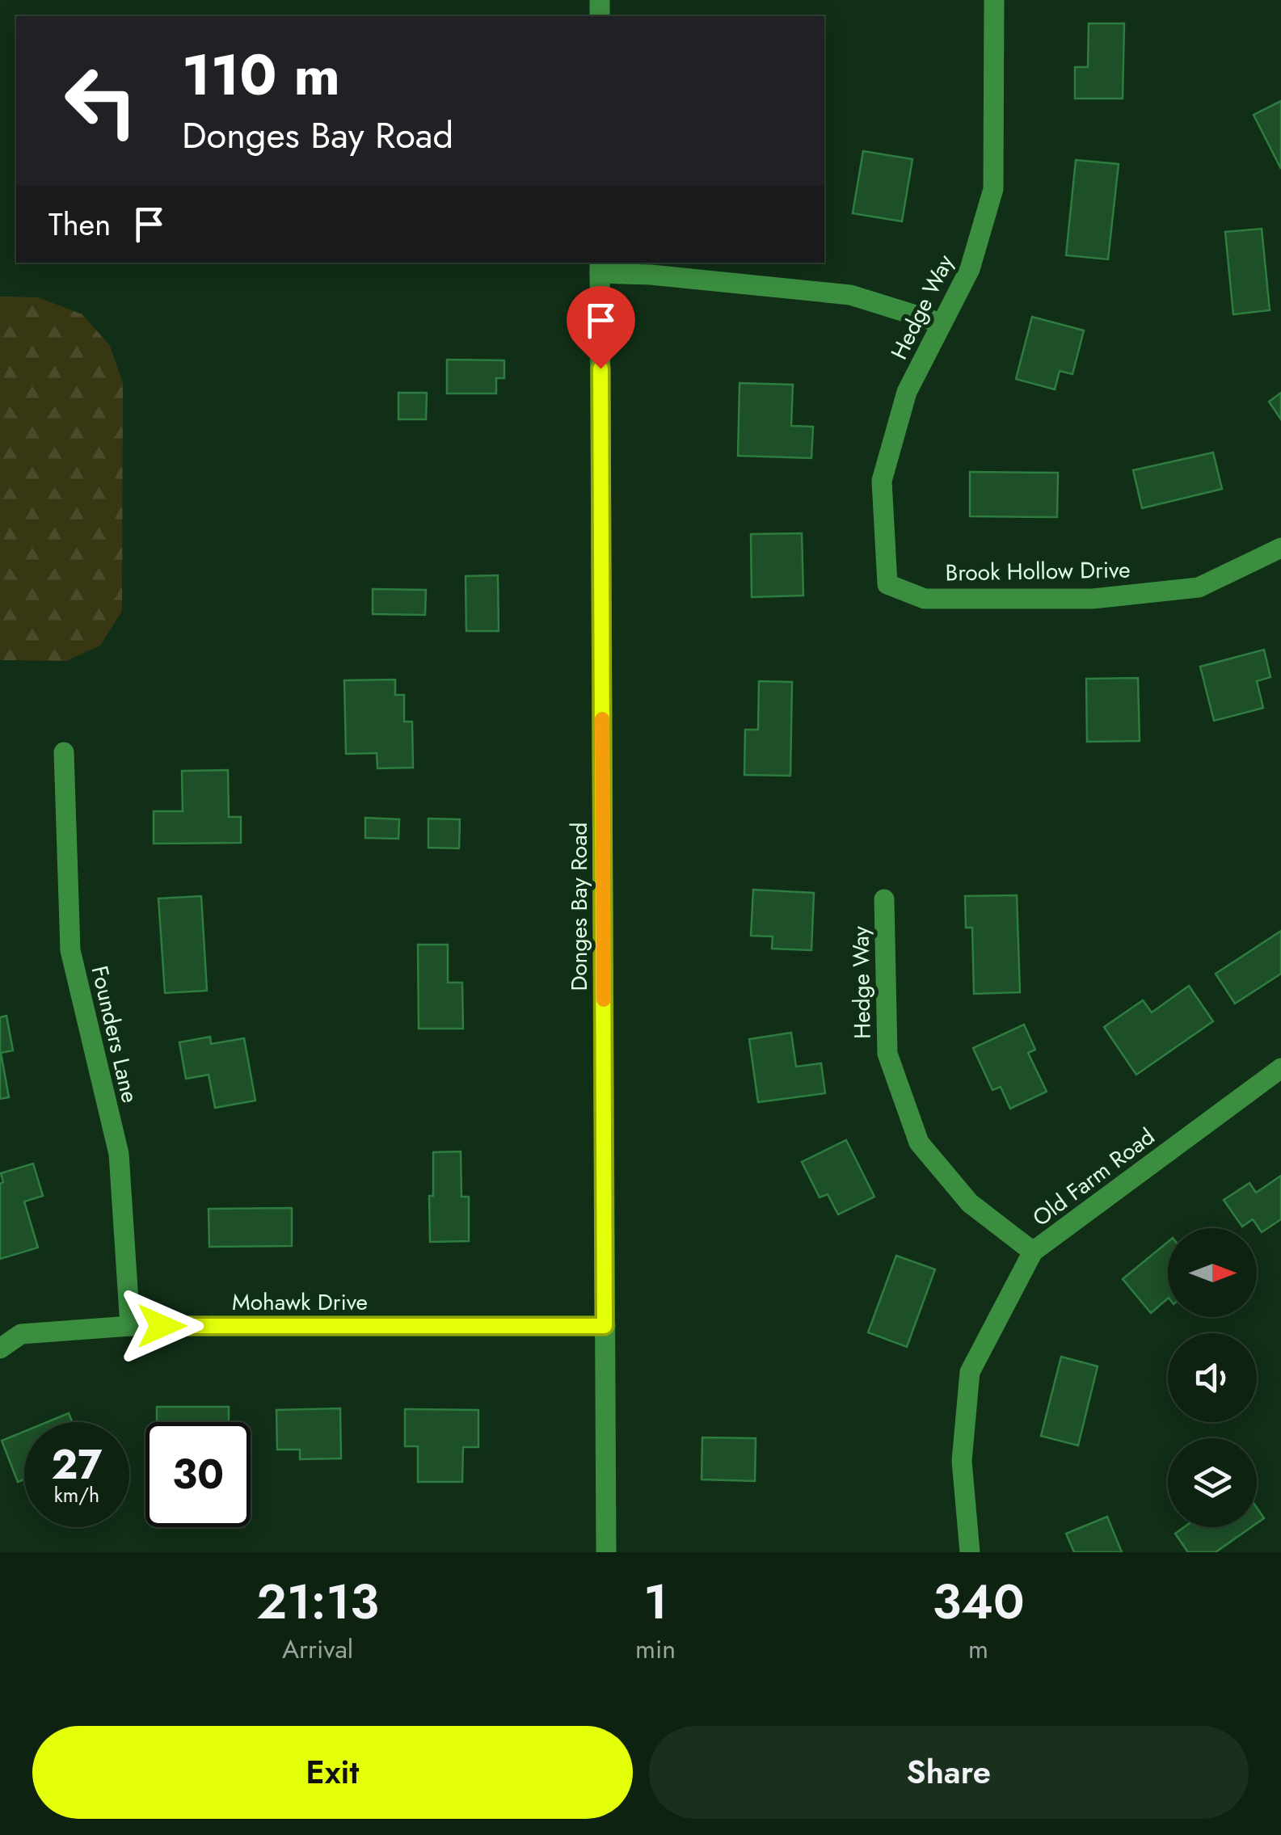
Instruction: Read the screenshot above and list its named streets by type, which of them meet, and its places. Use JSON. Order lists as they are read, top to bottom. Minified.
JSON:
{"streets":{"street":["Hedge Way","Brook Hollow Drive","Donges Bay Road","Founders Lane","Old Farm Road","Mohawk Drive"]},"crossings":[["Hedge Way","Brook Hollow Drive"],["Hedge Way","Old Farm Road"],["Donges Bay Road","Mohawk Drive"],["Founders Lane","Mohawk Drive"]],"north":"right","page":{"turn":["110 m","Donges Bay Road"],"then":"Then","speed":"27 km/h","limit":"30","eta":["21:13","Arrival","1","min","340","m"],"buttons":["Exit","Share"]}}
